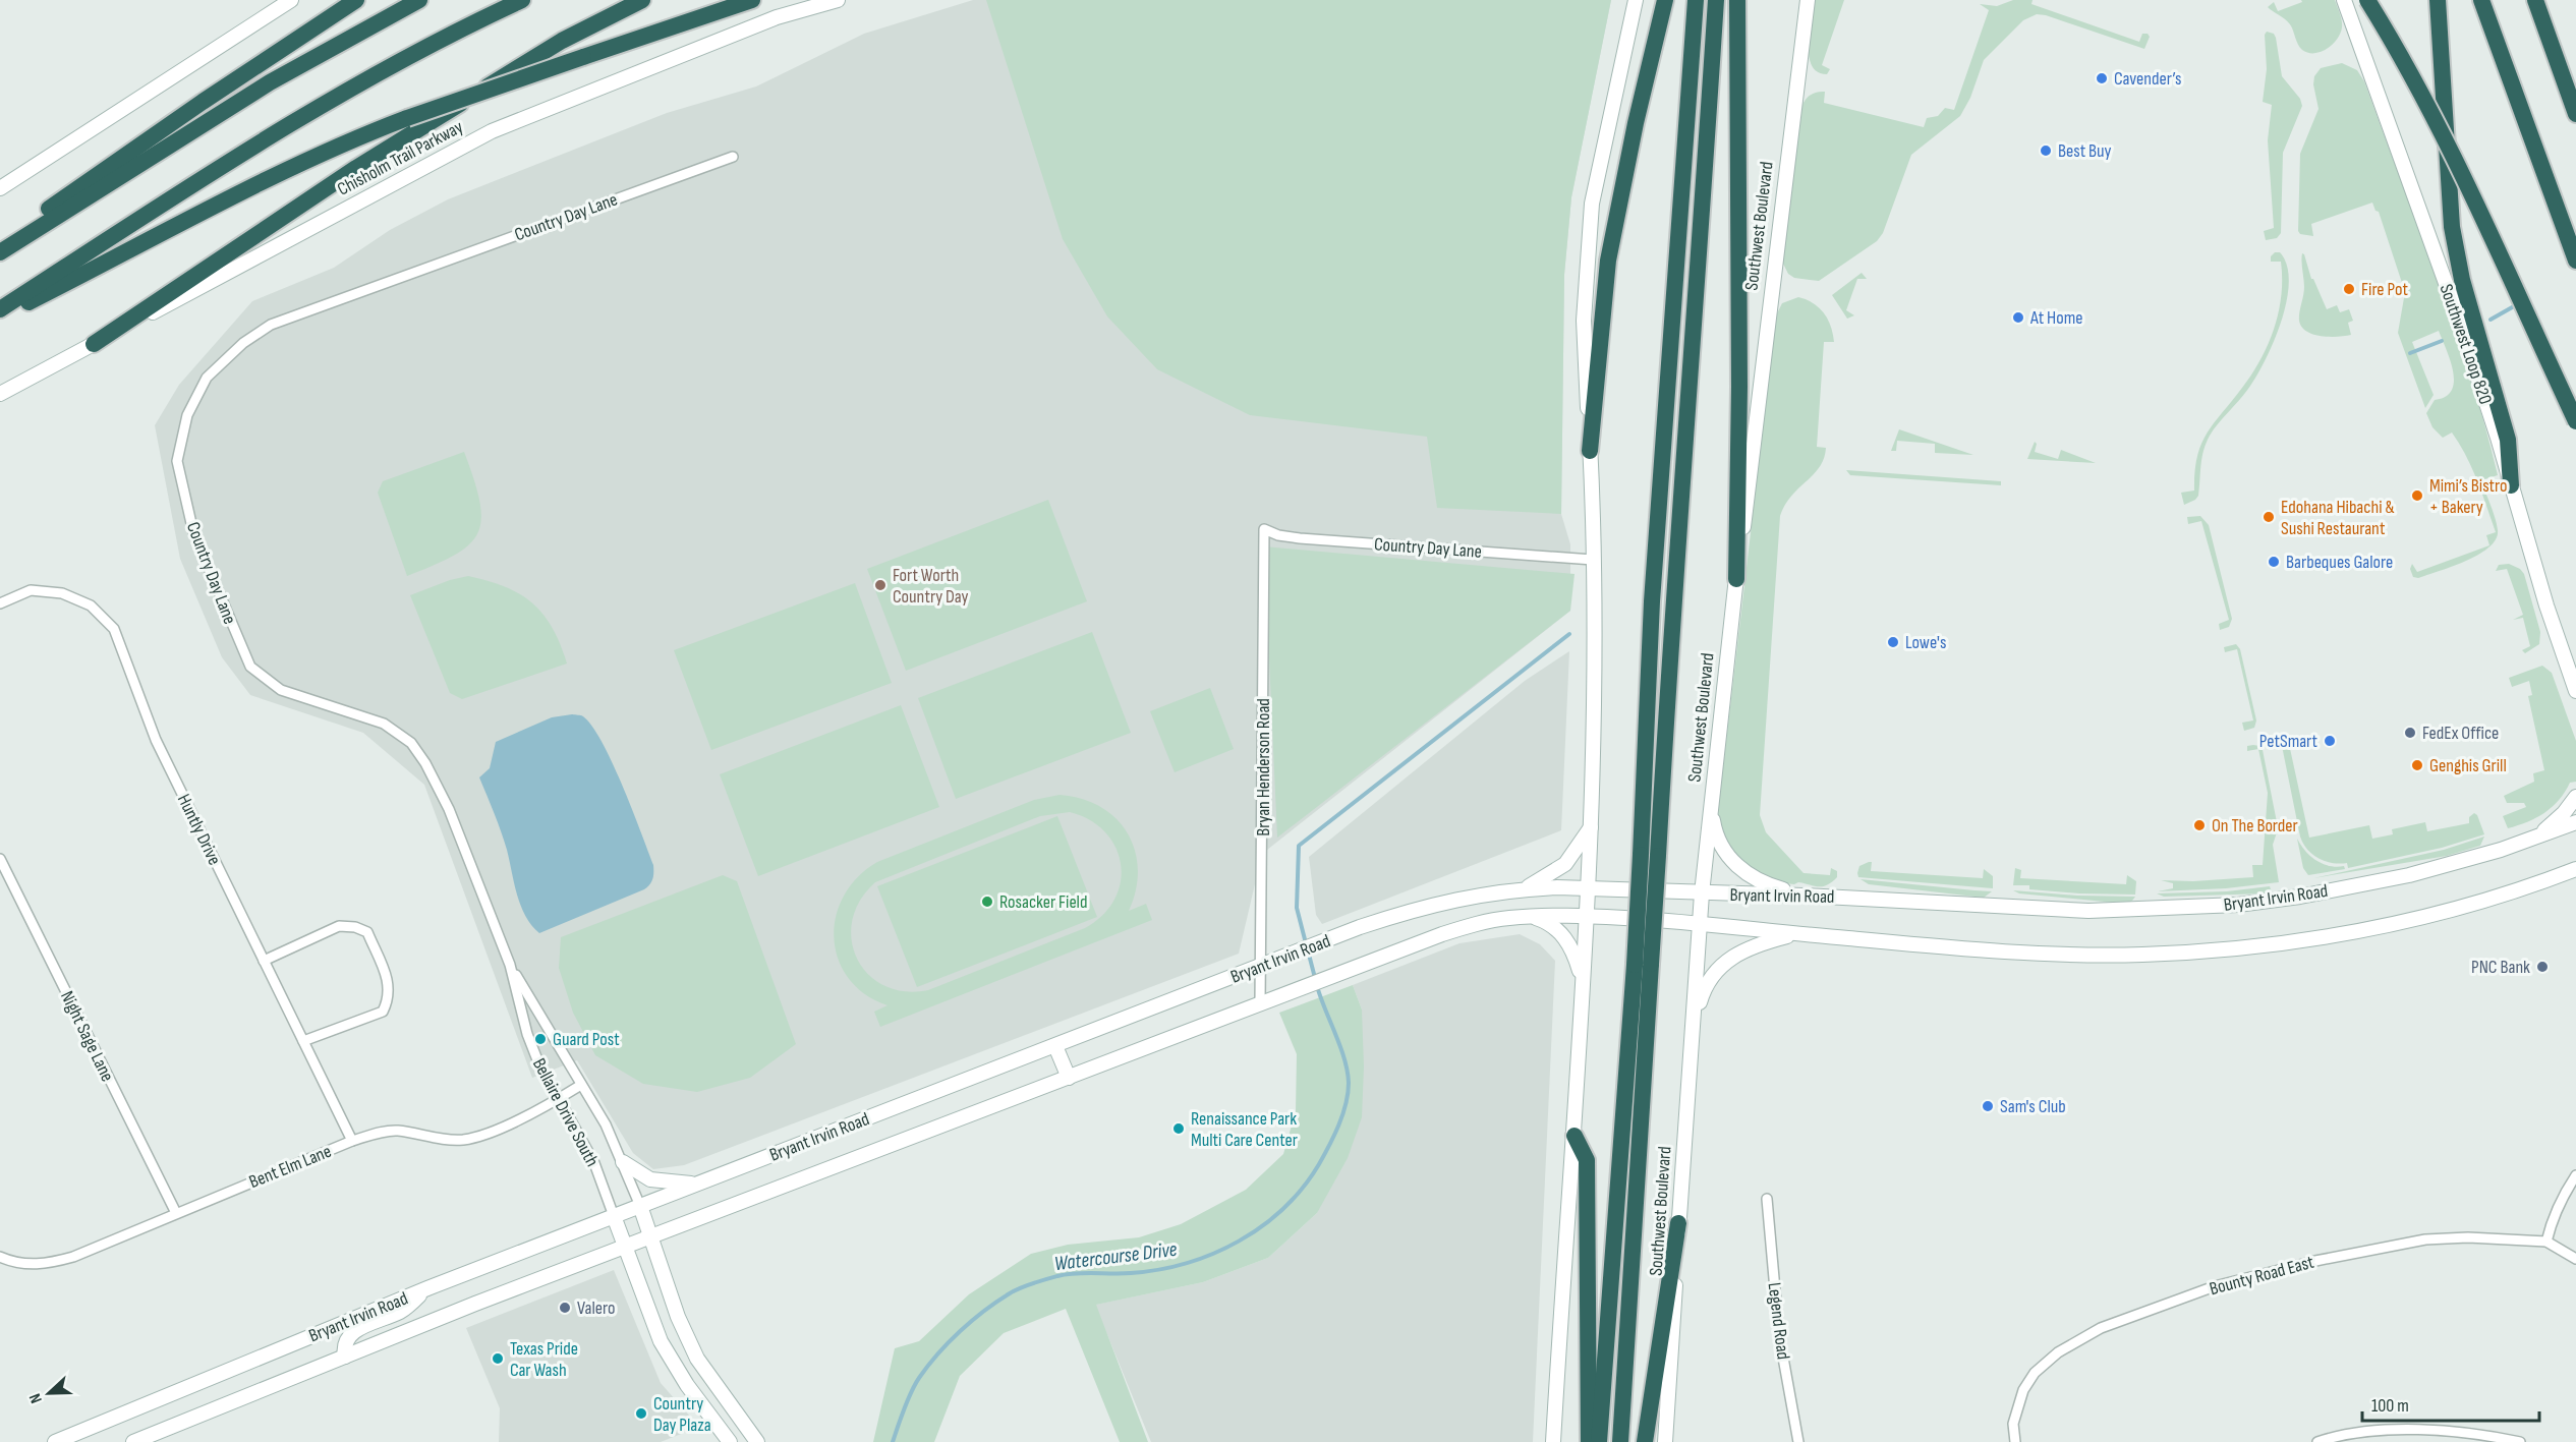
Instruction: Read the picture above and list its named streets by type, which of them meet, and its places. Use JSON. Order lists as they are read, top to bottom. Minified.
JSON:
{"streets":{"highway":["Southwest Boulevard"],"main road":["Chisholm Trail Parkway","Southwest Loop 820","Bryant Irvin Road","Bellaire Drive South"],"street":["Country Day Lane","Bryan Henderson Road","Huntly Drive","Night Sage Lane","Bent Elm Lane","Bounty Road East","Legend Road"]},"crossings":[["Country Day Lane","Bryan Henderson Road"],["Country Day Lane","Bellaire Drive South"],["Southwest Boulevard","Bryant Irvin Road"],["Bryan Henderson Road","Bryant Irvin Road"],["Huntly Drive","Bent Elm Lane"],["Bryant Irvin Road","Bellaire Drive South"],["Night Sage Lane","Bent Elm Lane"],["Bellaire Drive South","Bent Elm Lane"]],"water":["Watercourse Drive"],"places":["Cavender’s","Best Buy","Fire Pot","At Home","Mimi’s Bistro + Bakery","Edohana Hibachi & Sushi Restaurant","Barbeques Galore","Fort Worth Country Day","Lowe's","FedEx Office","PetSmart","Genghis Grill","On The Border","Rosacker Field","PNC Bank","Guard Post","Sam's Club","Renaissance Park Multi Care Center","Valero","Texas Pride Car Wash","Country Day Plaza"],"scale_bar":"100 m","north":"left"}
